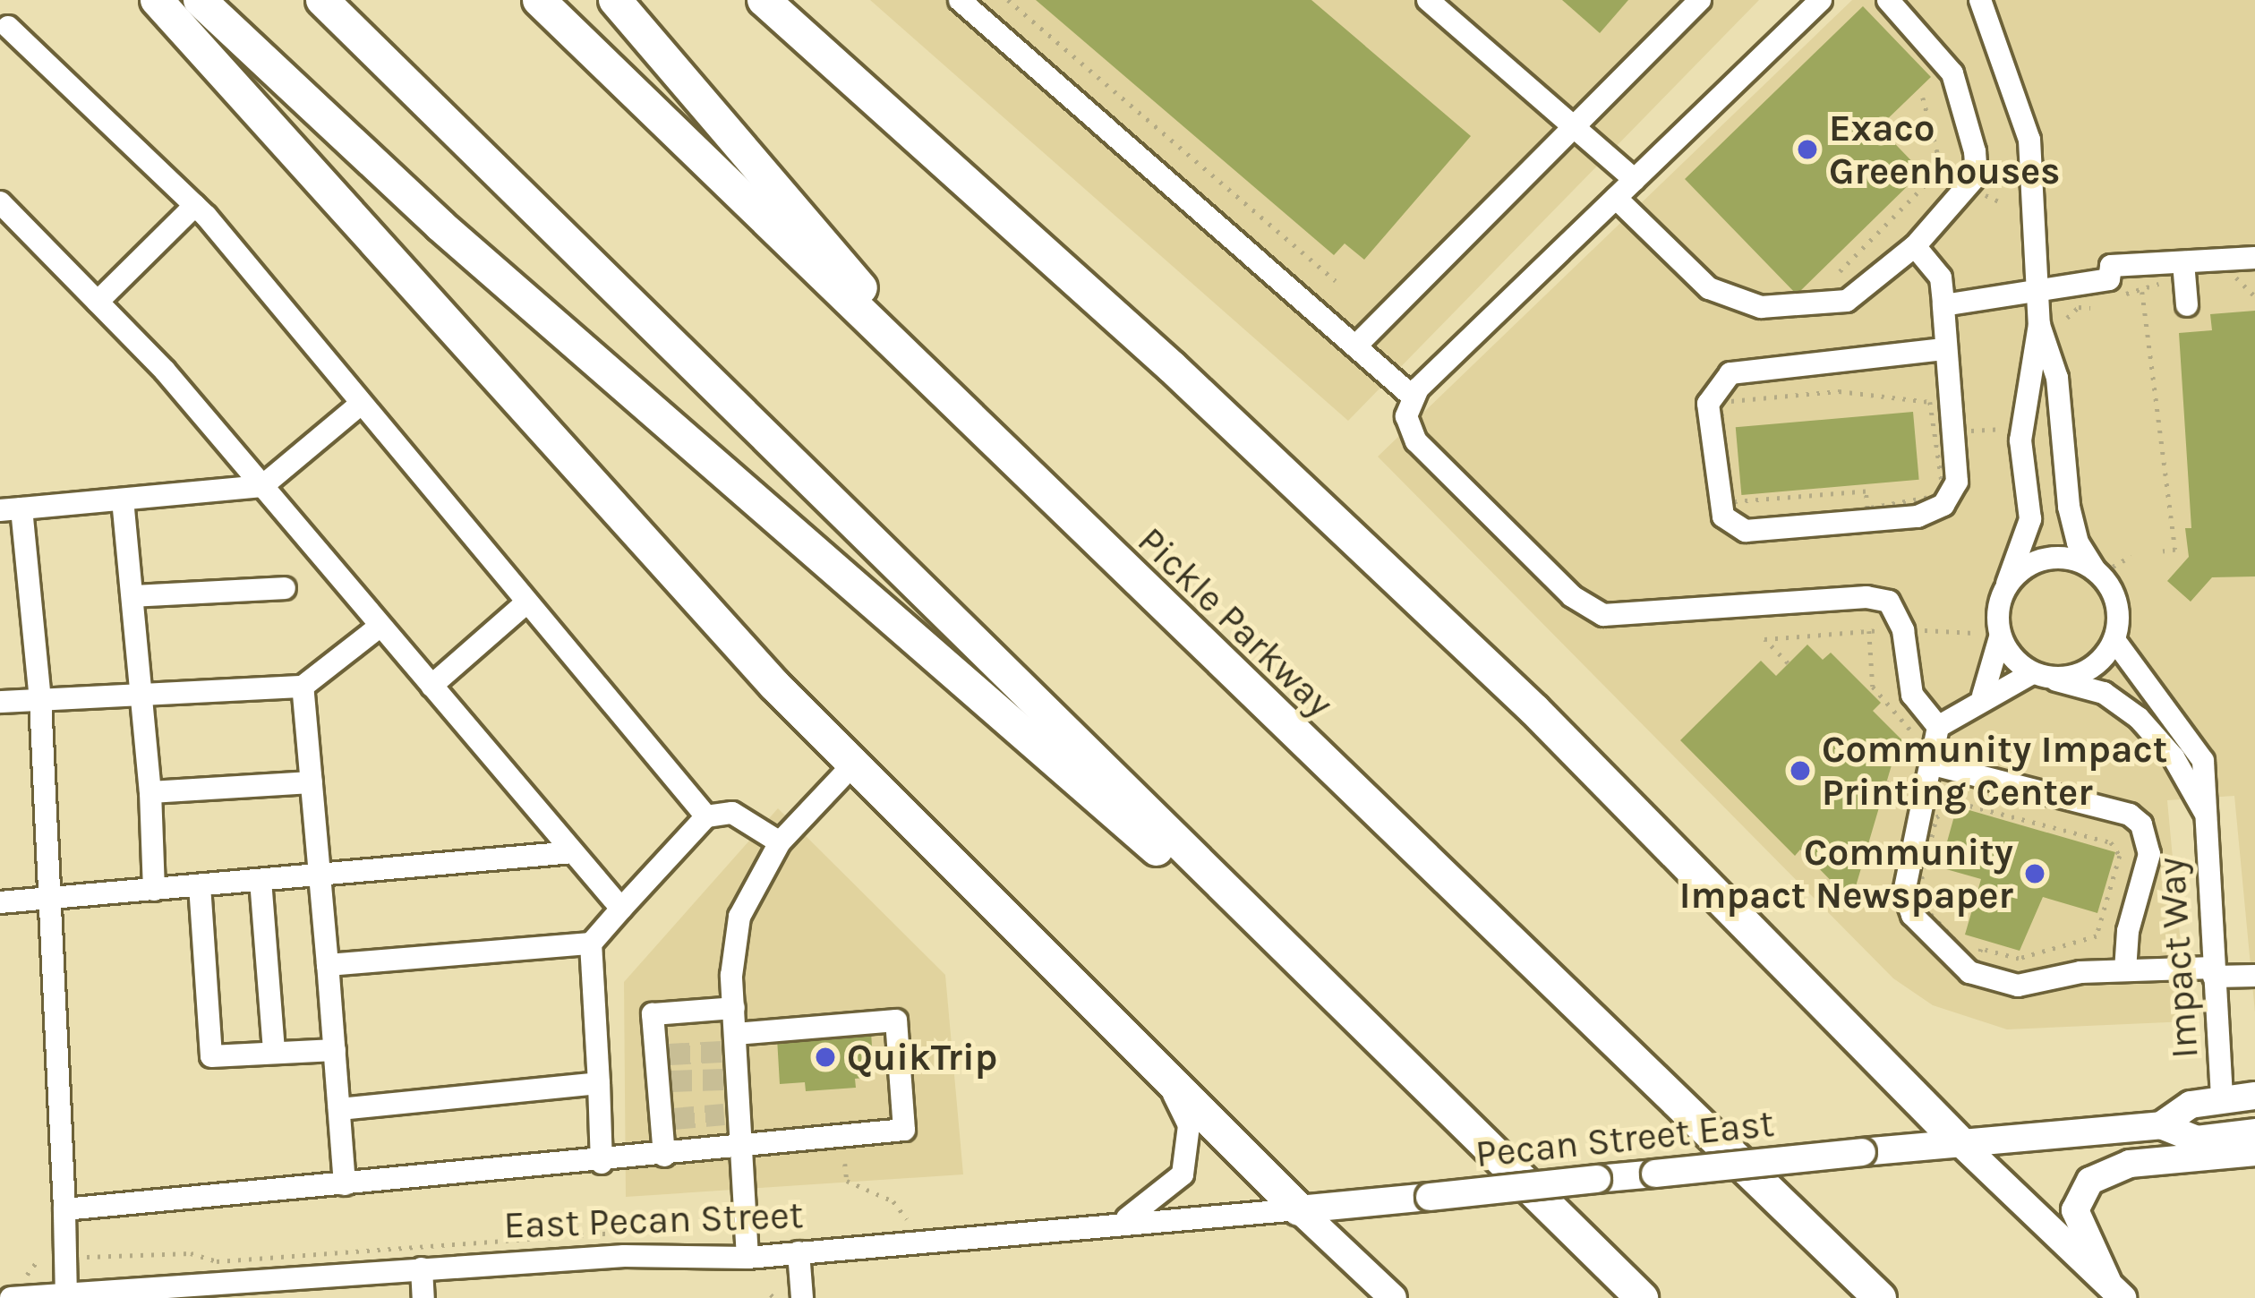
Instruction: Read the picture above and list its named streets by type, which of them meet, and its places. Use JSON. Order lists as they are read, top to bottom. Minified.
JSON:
{"streets":{"highway":["Pickle Parkway"],"main road":["Pecan Street East"],"street":["Impact Way","East Pecan Street"]},"crossings":[["Pecan Street East","East Pecan Street"]],"places":["Exaco Greenhouses","Community Impact Printing Center","Community Impact Newspaper","QuikTrip"]}
